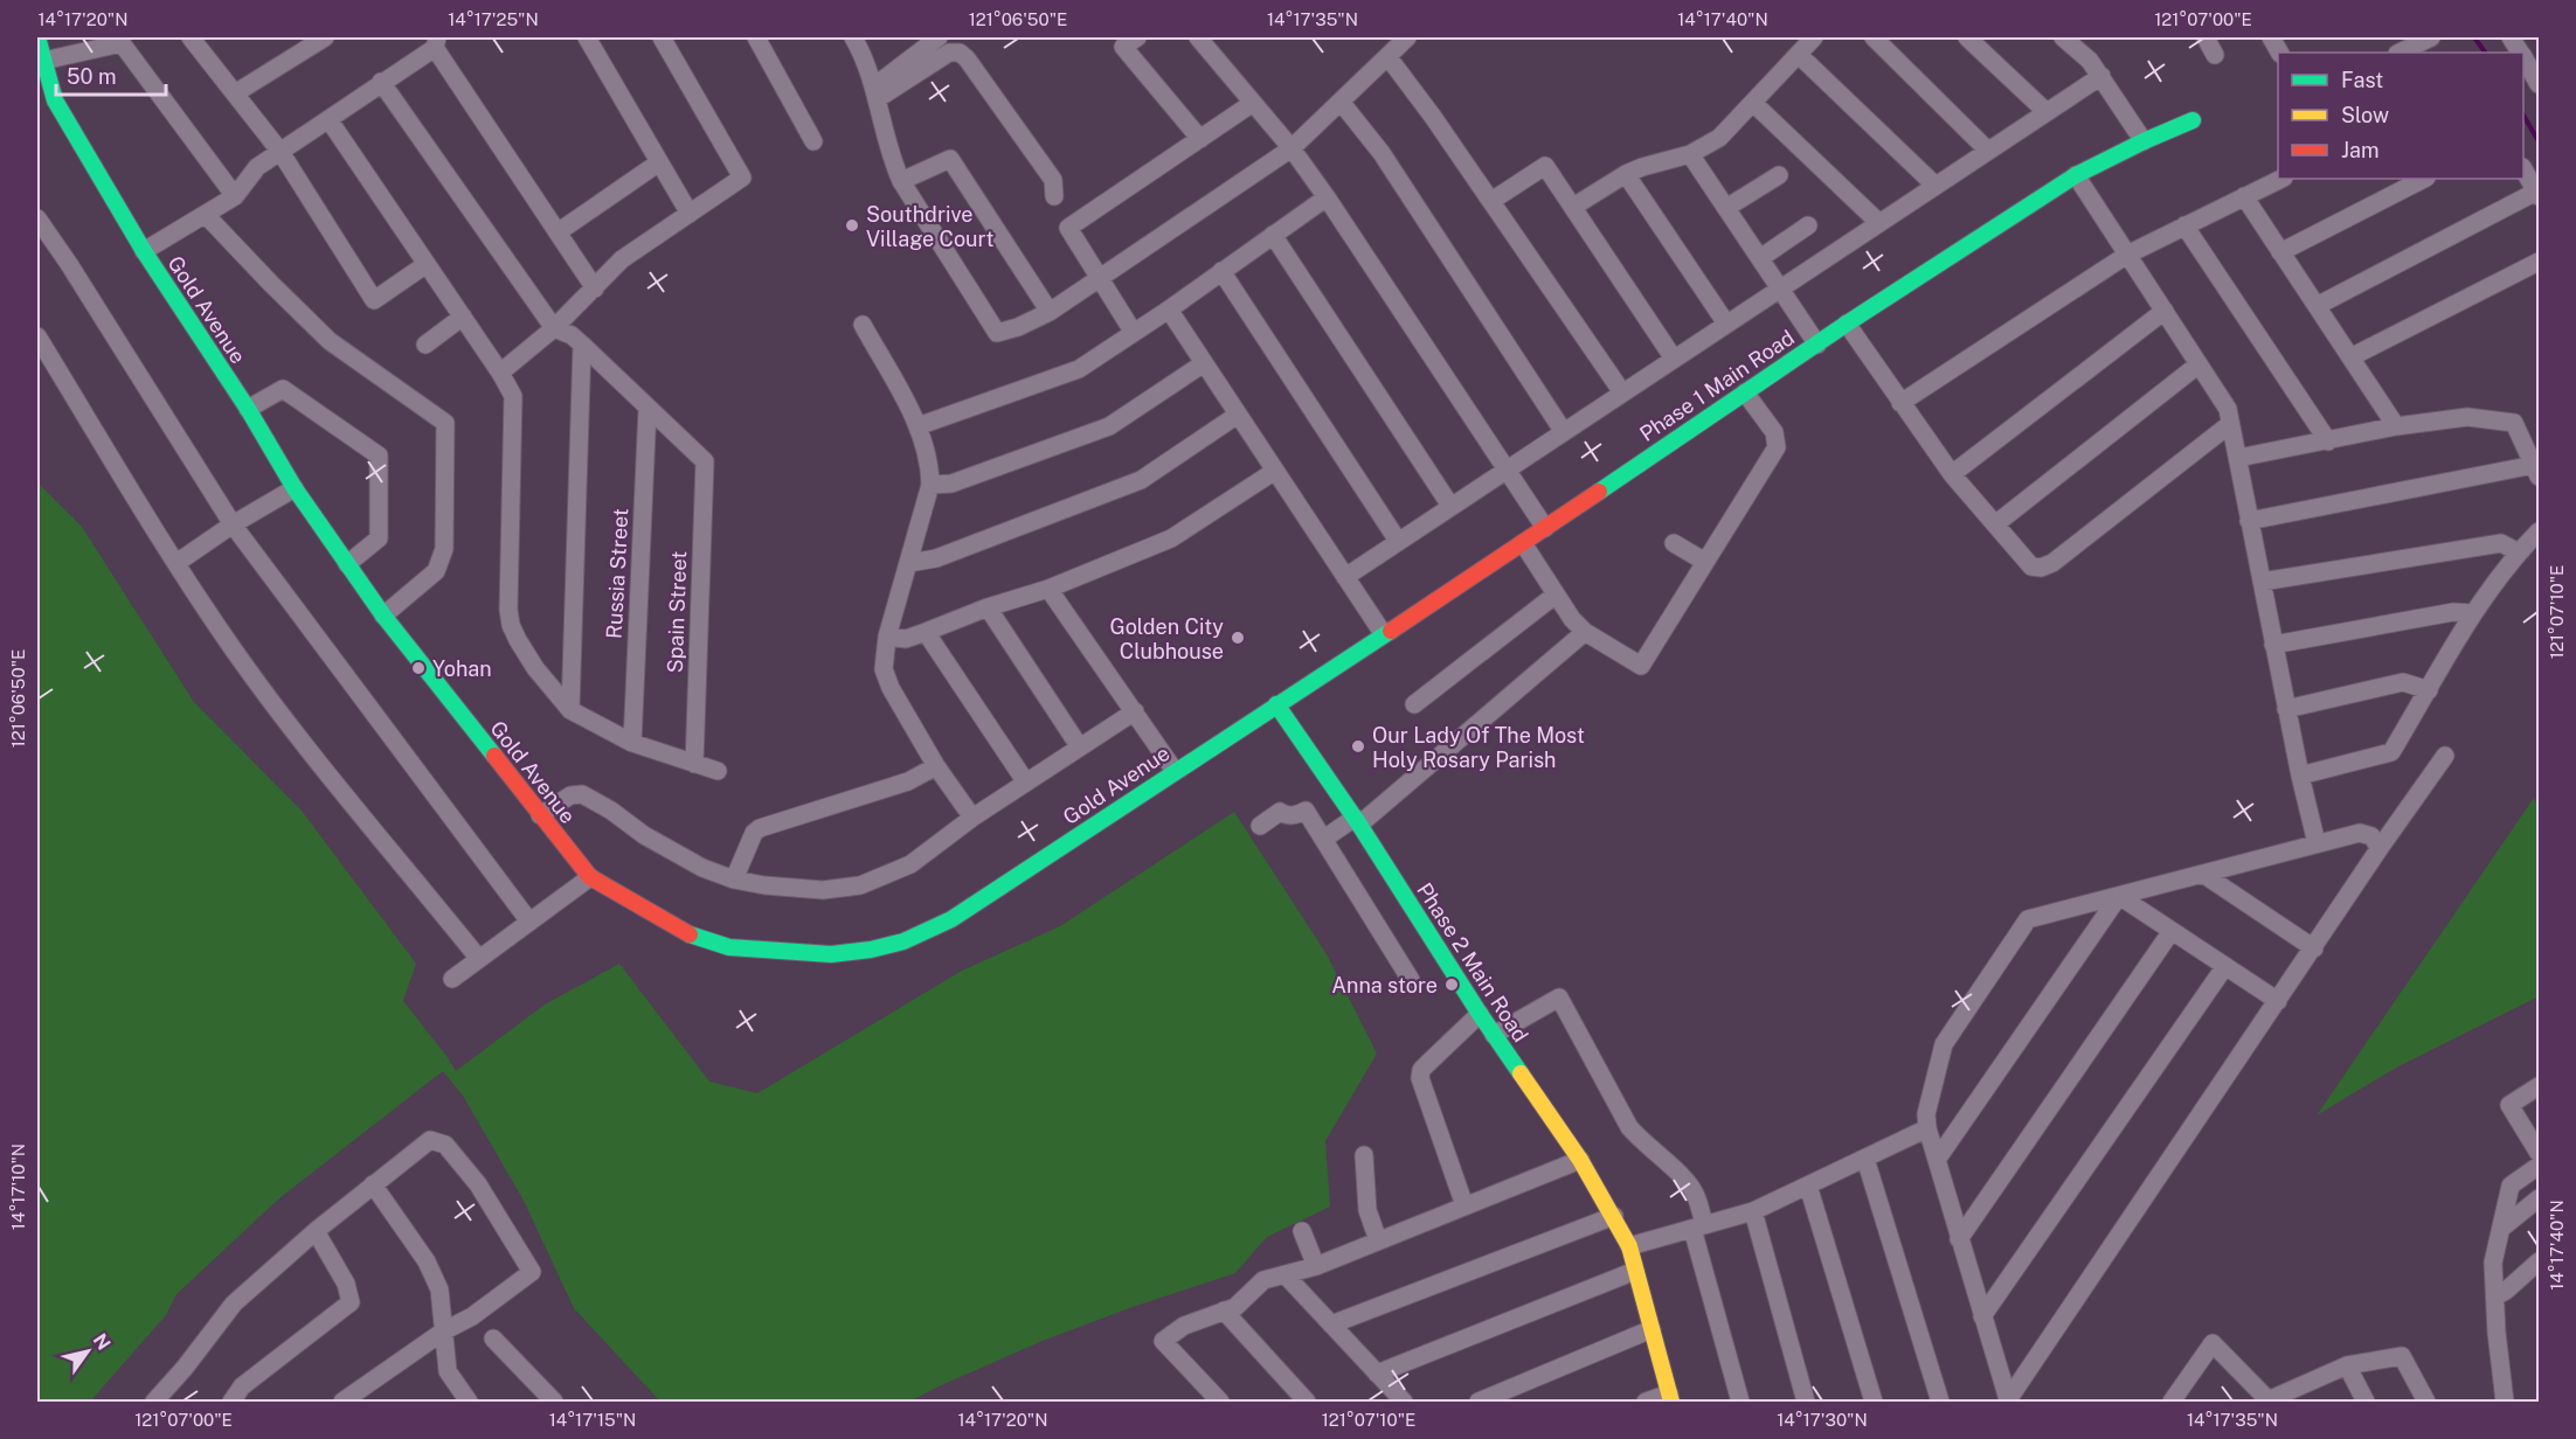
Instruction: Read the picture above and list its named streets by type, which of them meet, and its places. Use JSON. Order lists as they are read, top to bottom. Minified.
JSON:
{"streets":{"street":["Gold Avenue","Phase 1 Main Road","Russia Street","Spain Street","Phase 2 Main Road"]},"crossings":[["Gold Avenue","Phase 1 Main Road"],["Gold Avenue","Phase 2 Main Road"],["Phase 1 Main Road","Phase 2 Main Road"],["Russia Street","Spain Street"]],"places":["Southdrive Village Court","Golden City Clubhouse","Yohan","Our Lady Of The Most Holy Rosary Parish","Anna store"],"legend":["Fast","Slow","Jam"],"scale_bar":"50 m","north":"top right","coordinates":["14°17'20\"N","14°17'25\"N","121°06'50\"E","14°17'35\"N","14°17'40\"N","121°07'00\"E","121°07'10\"E","14°17'10\"N","14°17'15\"N","14°17'30\"N"]}
